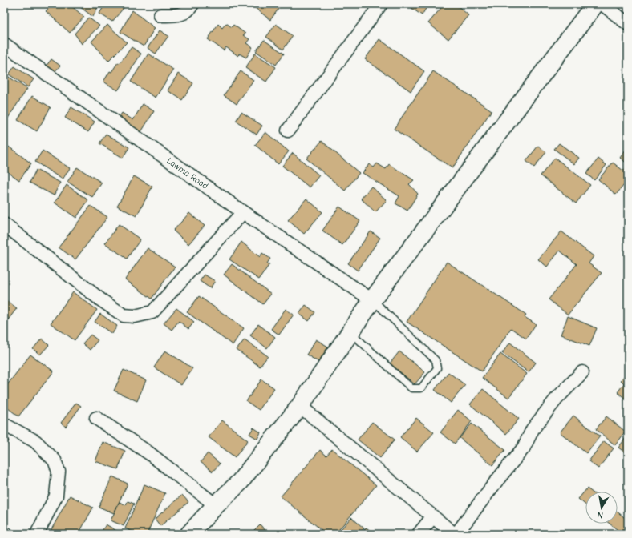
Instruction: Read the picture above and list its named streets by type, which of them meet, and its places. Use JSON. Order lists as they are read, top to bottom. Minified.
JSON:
{"streets":{"street":["Lawma Road"]},"north":"bottom"}
